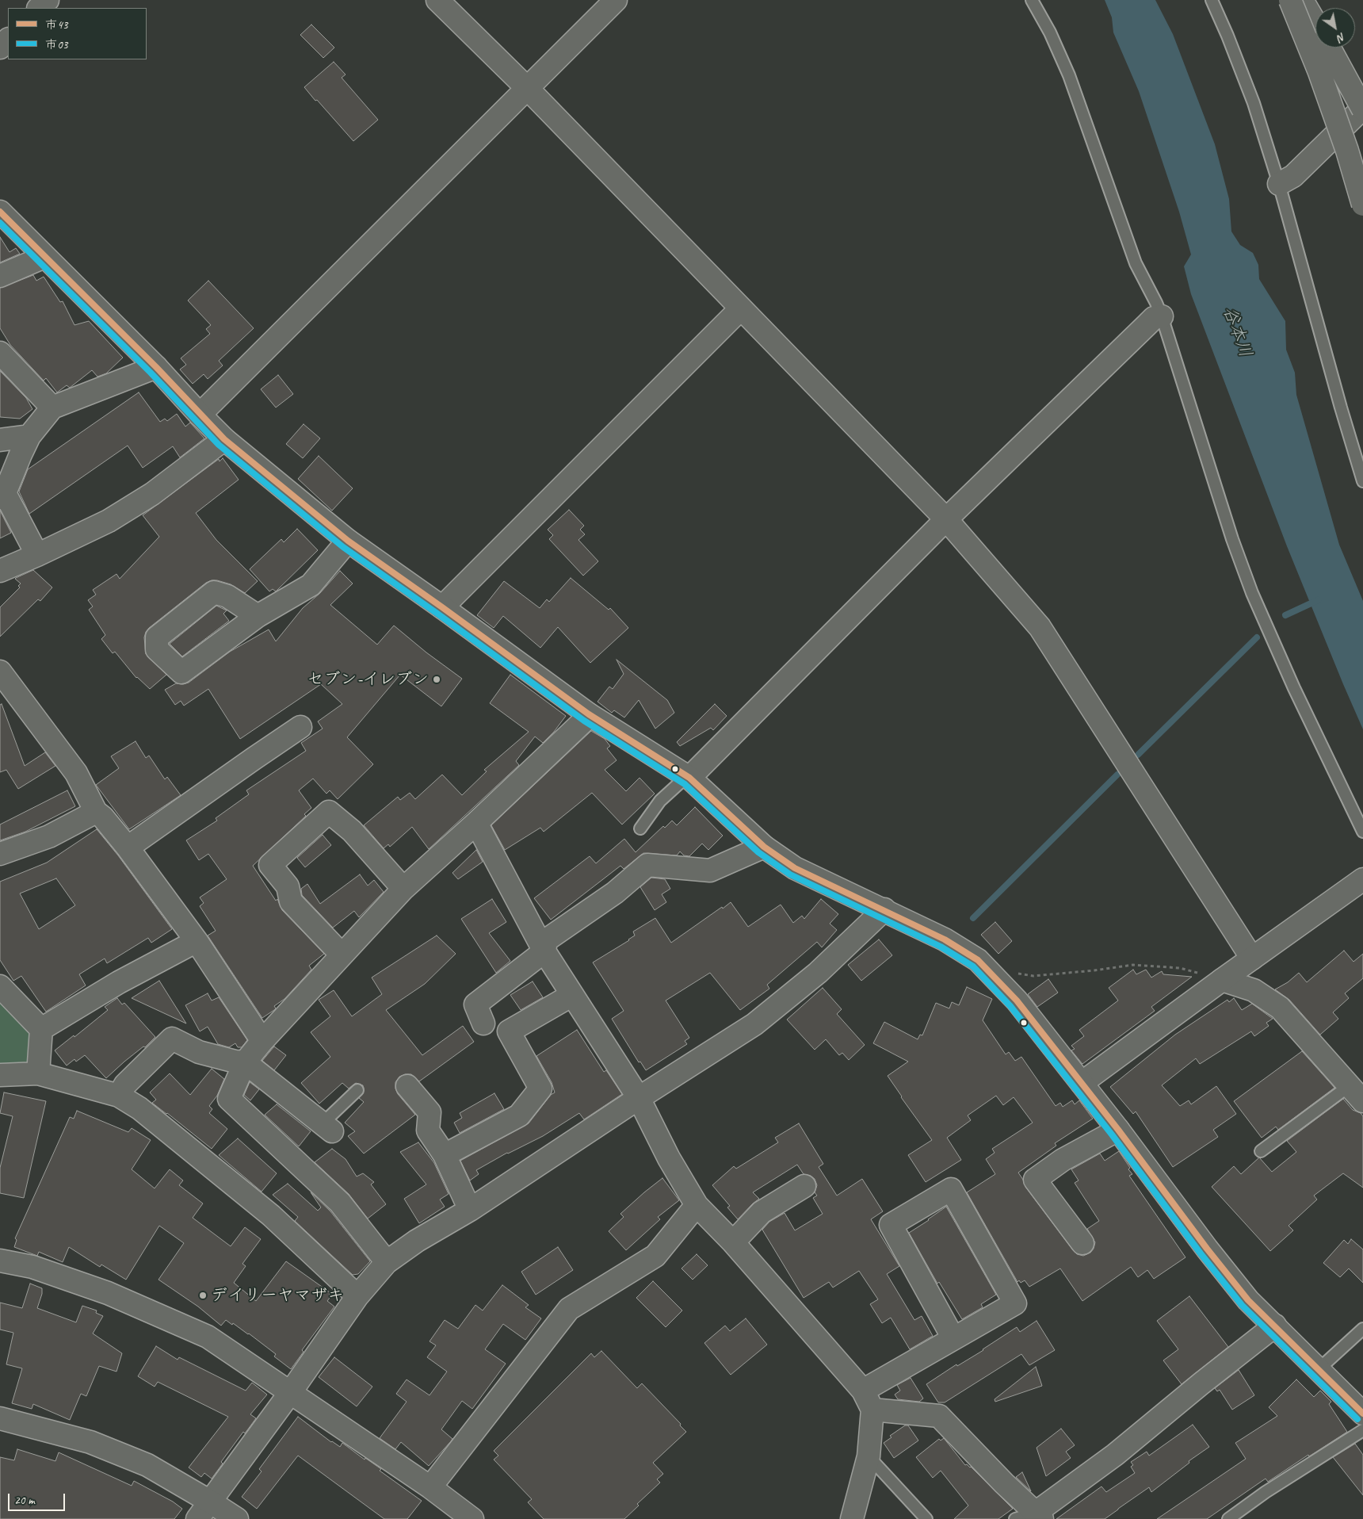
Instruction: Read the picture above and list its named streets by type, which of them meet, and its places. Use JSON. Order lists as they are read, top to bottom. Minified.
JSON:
{"water":["谷本川"],"places":["セブン-イレブン","デイリーヤマザキ"],"lines":["transit line 市43","transit line 市03"],"legend":["市43","市03"],"scale_bar":"20 m","north":"bottom right"}
